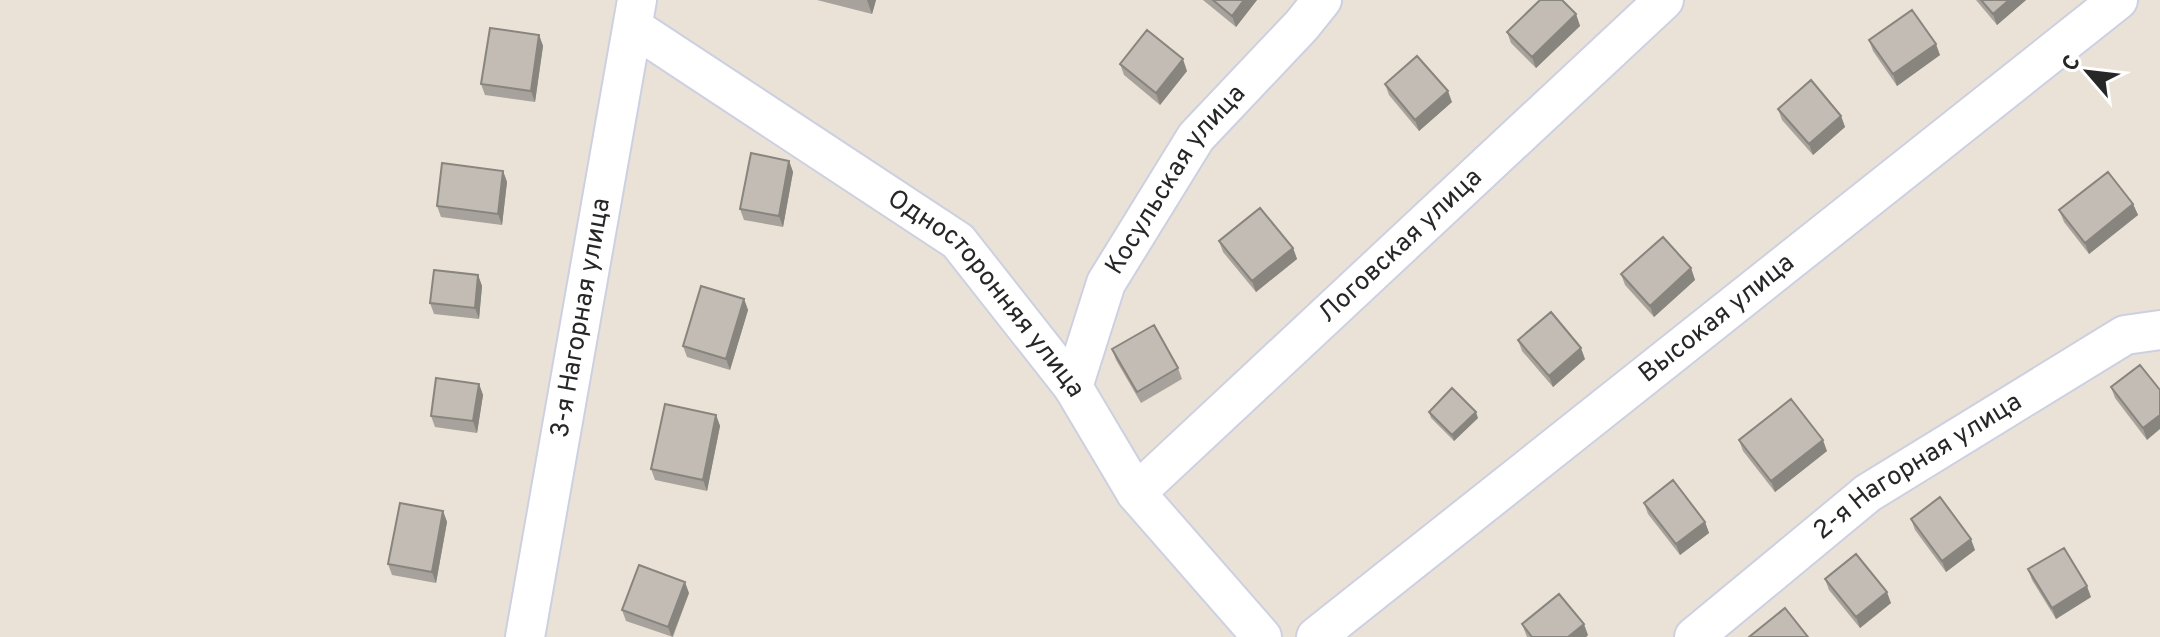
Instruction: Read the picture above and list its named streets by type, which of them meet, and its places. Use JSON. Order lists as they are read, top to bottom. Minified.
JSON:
{"streets":{"street":["Косульская улица","Логовская улица","Односторонняя улица","Высокая улица","3-я Нагорная улица","2-я Нагорная улица"]},"crossings":[["Косульская улица","Односторонняя улица"],["Логовская улица","Односторонняя улица"],["Односторонняя улица","3-я Нагорная улица"]],"north":"top left"}
